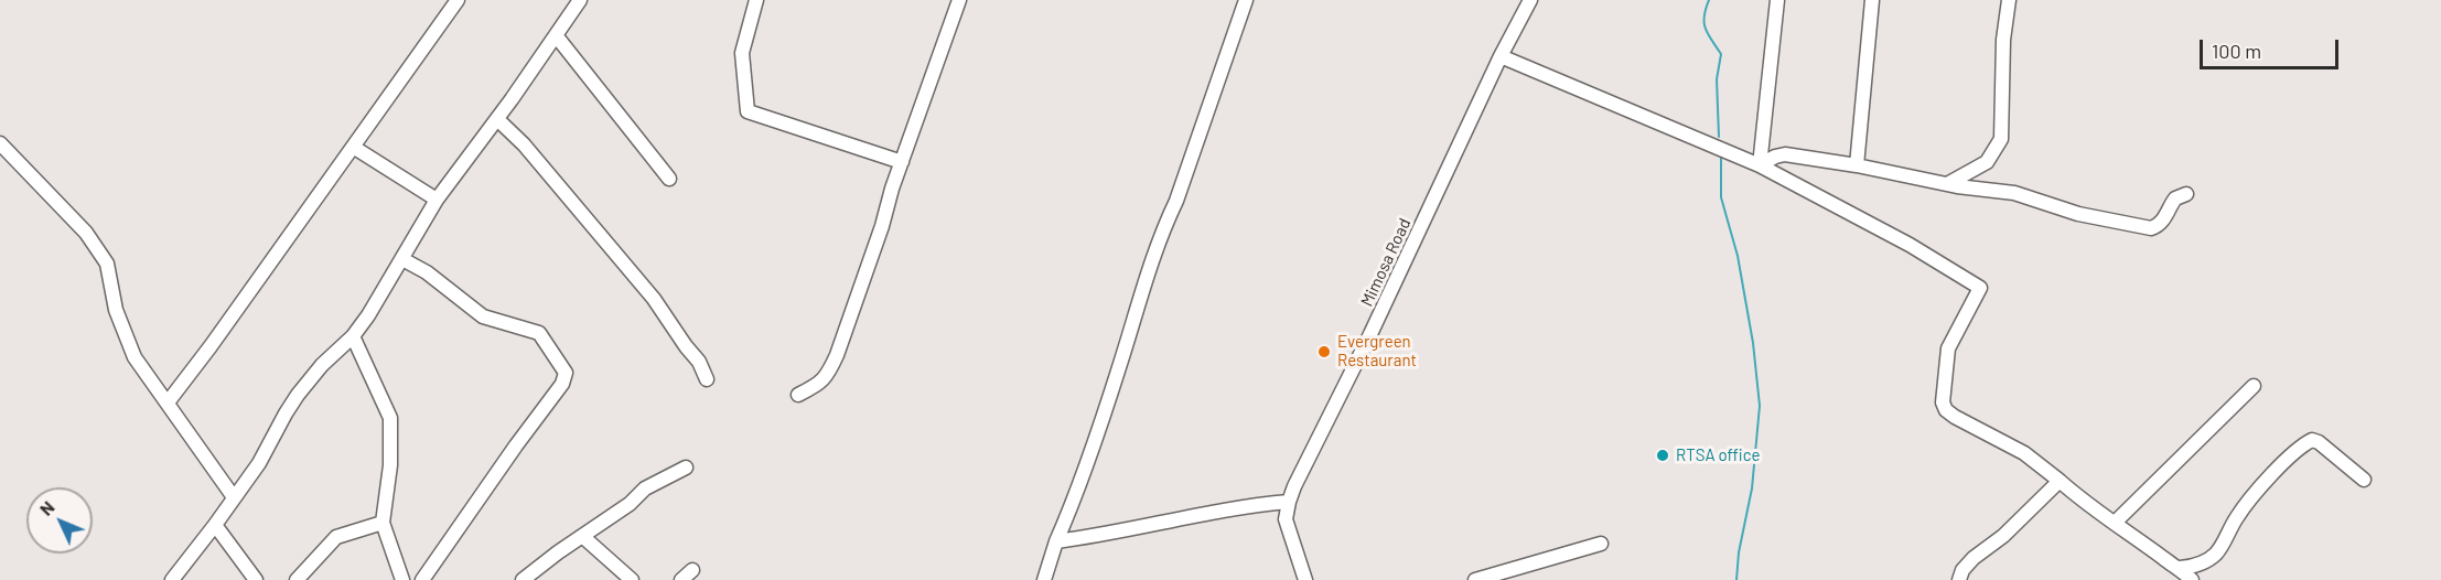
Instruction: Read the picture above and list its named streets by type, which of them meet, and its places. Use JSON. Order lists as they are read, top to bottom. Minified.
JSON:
{"streets":{"street":["Mimosa Road"]},"places":["Evergreen Restaurant","RTSA office"],"scale_bar":"100 m","north":"top left"}
